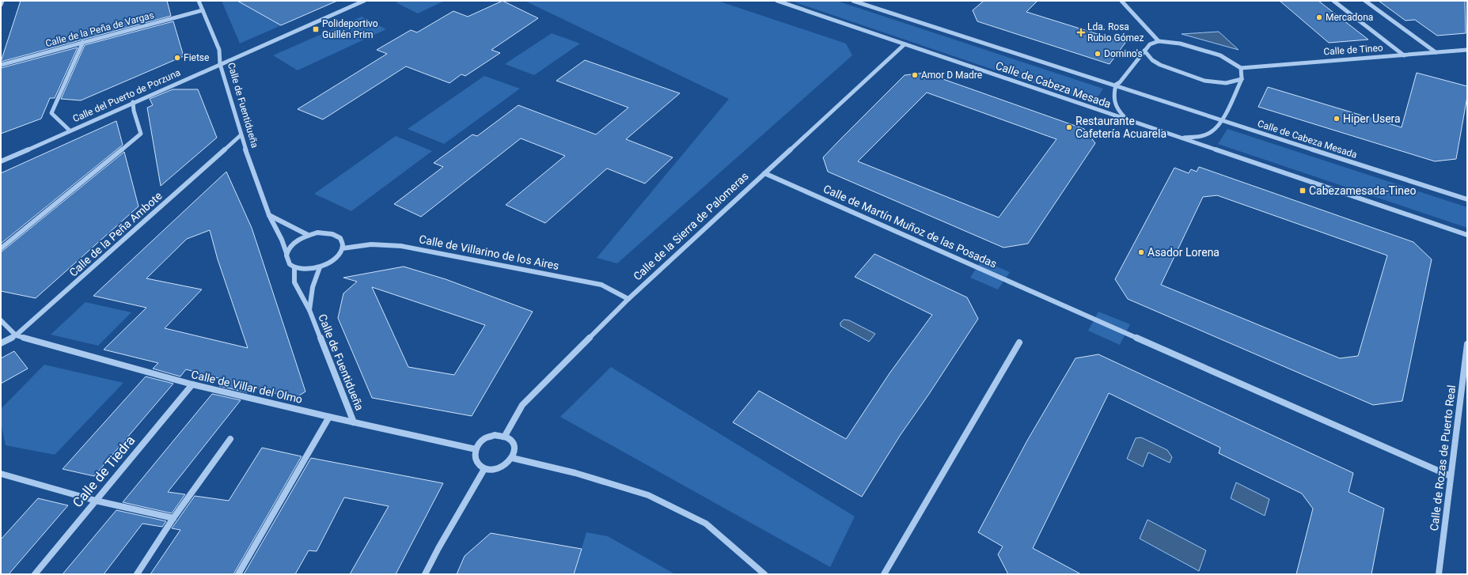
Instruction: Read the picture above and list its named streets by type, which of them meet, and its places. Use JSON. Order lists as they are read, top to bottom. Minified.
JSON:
{"streets":{"street":["Calle de la Peña de Vargas","Calle de Tineo","Calle de Cabeza Mesada","Calle del Puerto de Porzuna","Calle de Fuentidueña","Calle de la Sierra de Palomeras","Calle de Martín Muñoz de las Posadas","Calle de la Peña Ambote","Calle de Villarino de los Aires","Calle de Villar del Olmo","Calle de Rozas de Puerto Real","Calle de Tiedra"]},"crossings":[["Calle de la Peña de Vargas","Calle de Fuentidueña"],["Calle de Cabeza Mesada","Calle de la Sierra de Palomeras"],["Calle del Puerto de Porzuna","Calle de Fuentidueña"],["Calle de Fuentidueña","Calle de la Peña Ambote"],["Calle de Fuentidueña","Calle de Villarino de los Aires"],["Calle de Fuentidueña","Calle de Villar del Olmo"],["Calle de la Sierra de Palomeras","Calle de Martín Muñoz de las Posadas"],["Calle de la Sierra de Palomeras","Calle de Villarino de los Aires"],["Calle de la Sierra de Palomeras","Calle de Villar del Olmo"],["Calle de Martín Muñoz de las Posadas","Calle de Rozas de Puerto Real"],["Calle de la Peña Ambote","Calle de Villar del Olmo"],["Calle de Villar del Olmo","Calle de Tiedra"]],"places":{"other":["Mercadona","Domino's","Fietse","Amor D Madre","Hiper Usera","Restaurante Cafetería Acuarela","Asador Lorena"],"transit":["Polideportivo Guillén Prim","Cabezamesada-Tineo"],"health":["Lda. Rosa Rubio Gómez"]}}
